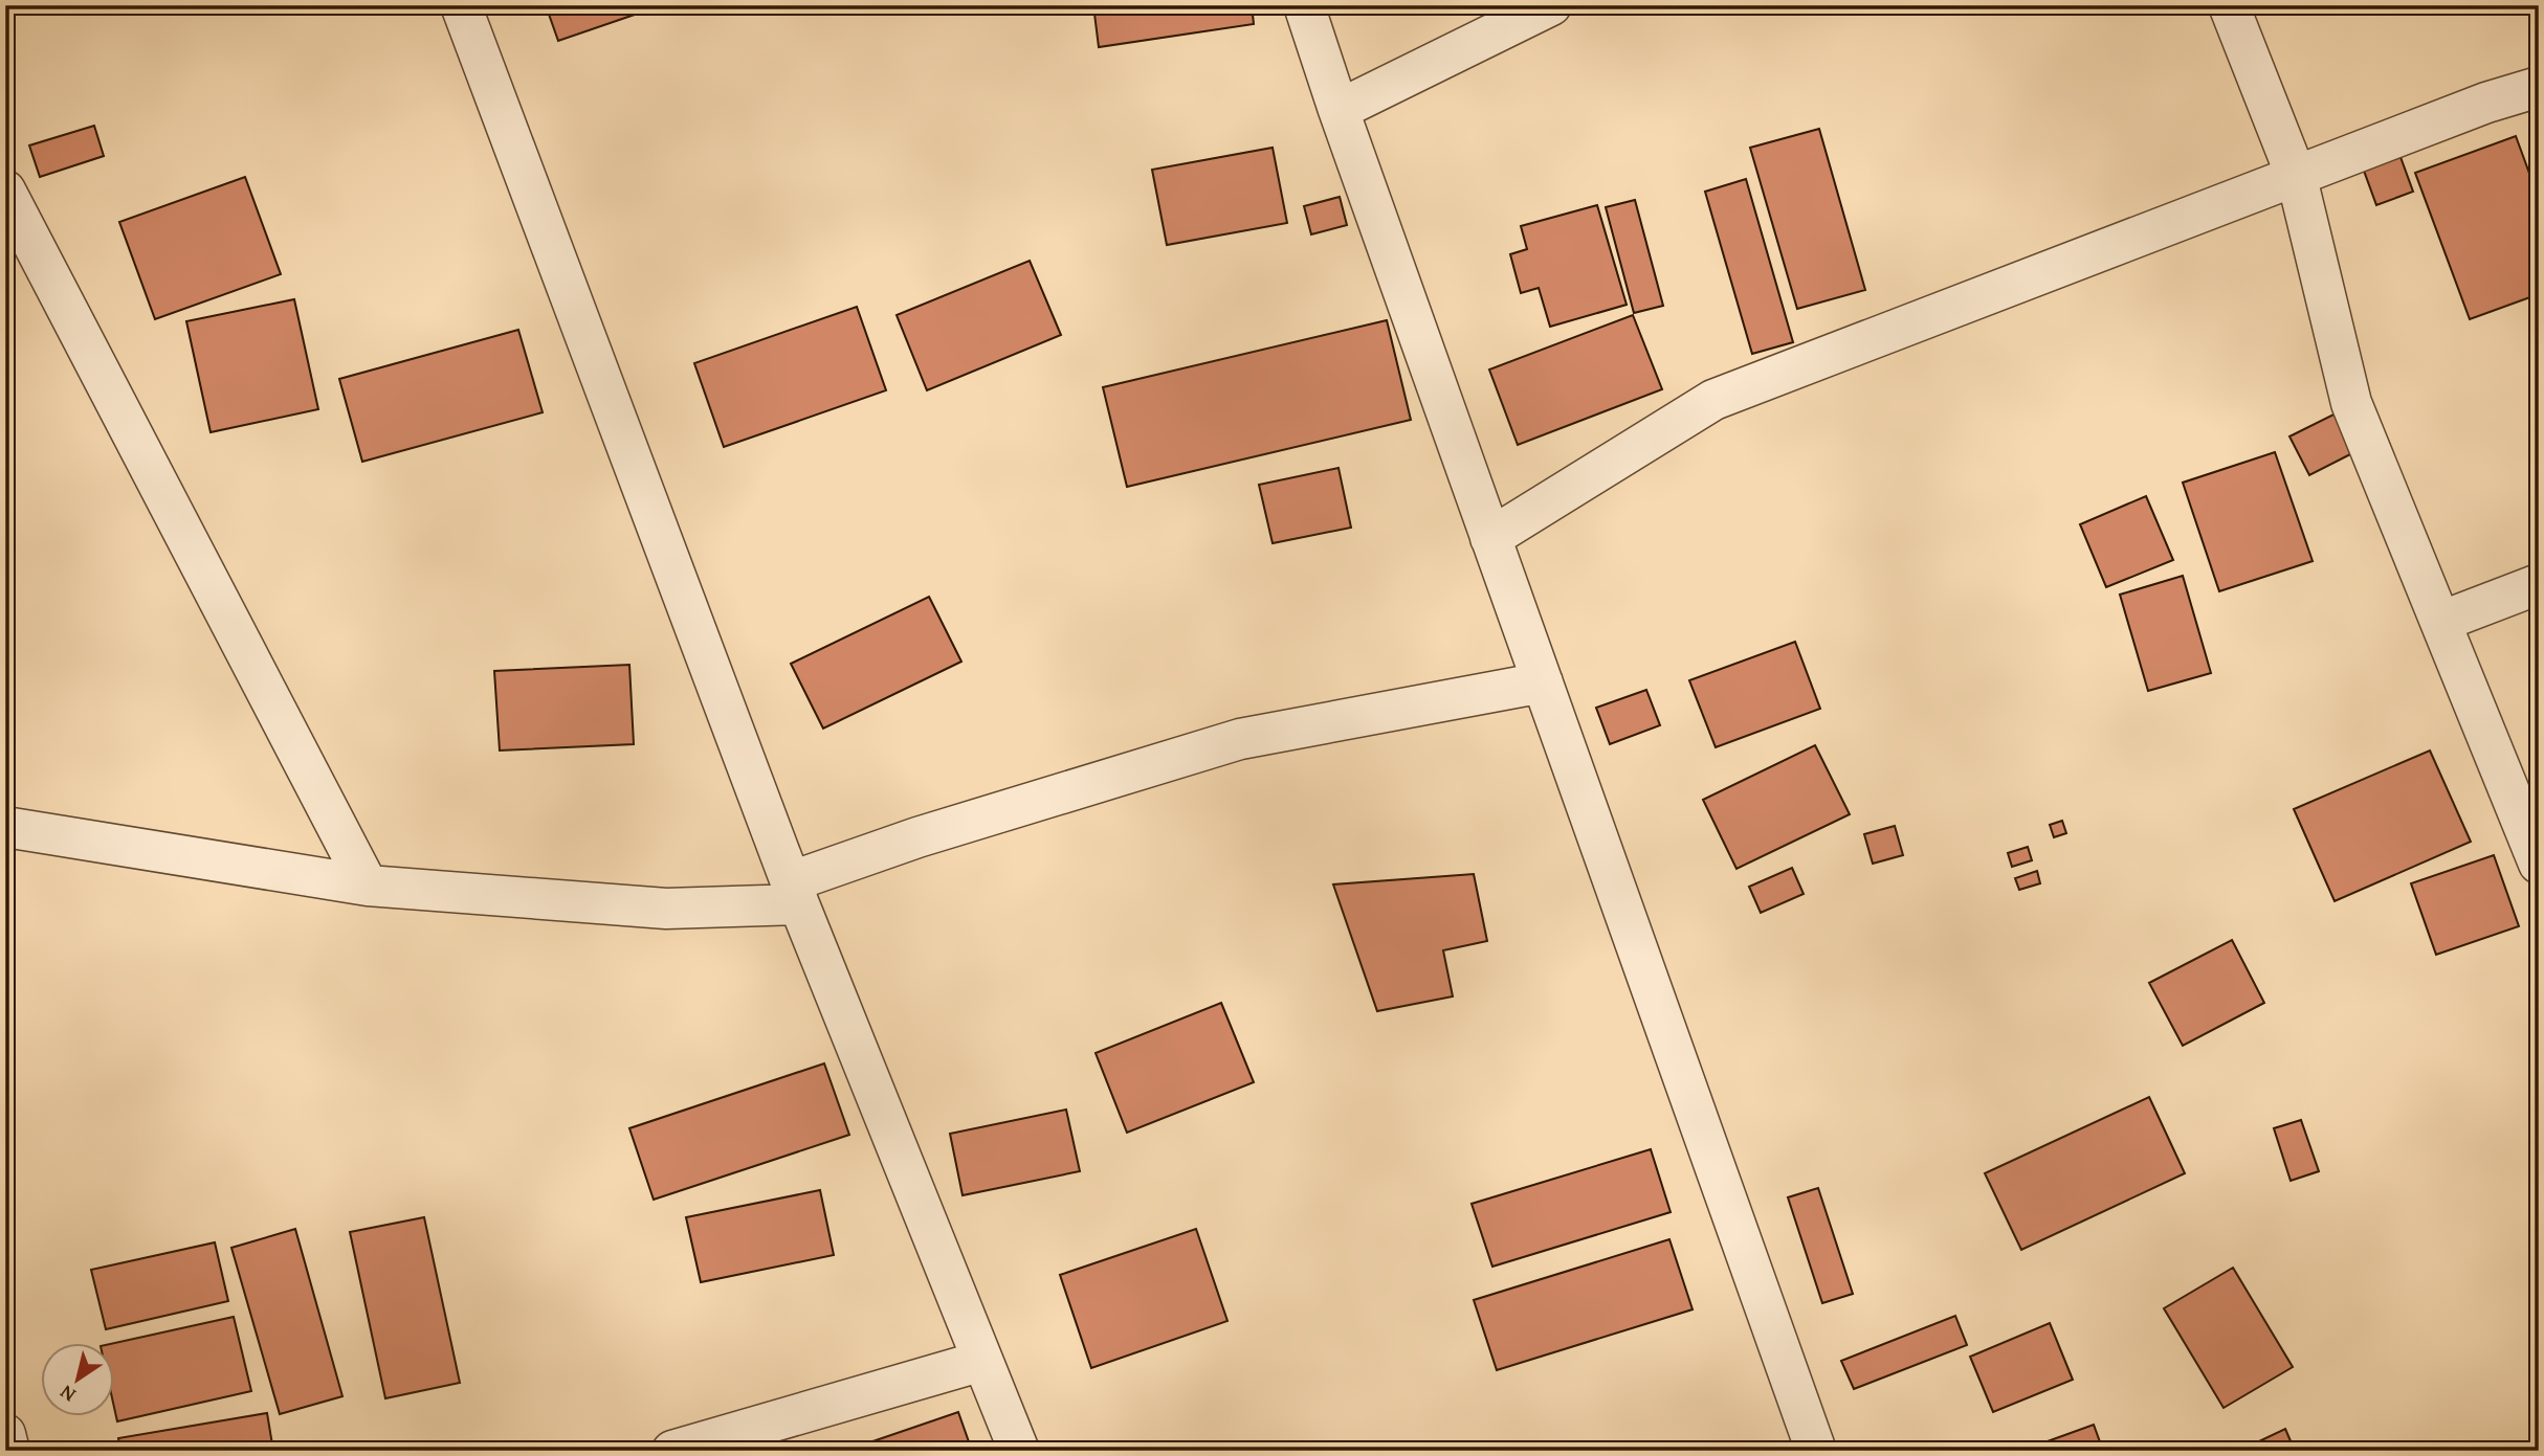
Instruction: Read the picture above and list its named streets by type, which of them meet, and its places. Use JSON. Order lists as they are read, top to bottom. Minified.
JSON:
{"north":"bottom left"}
